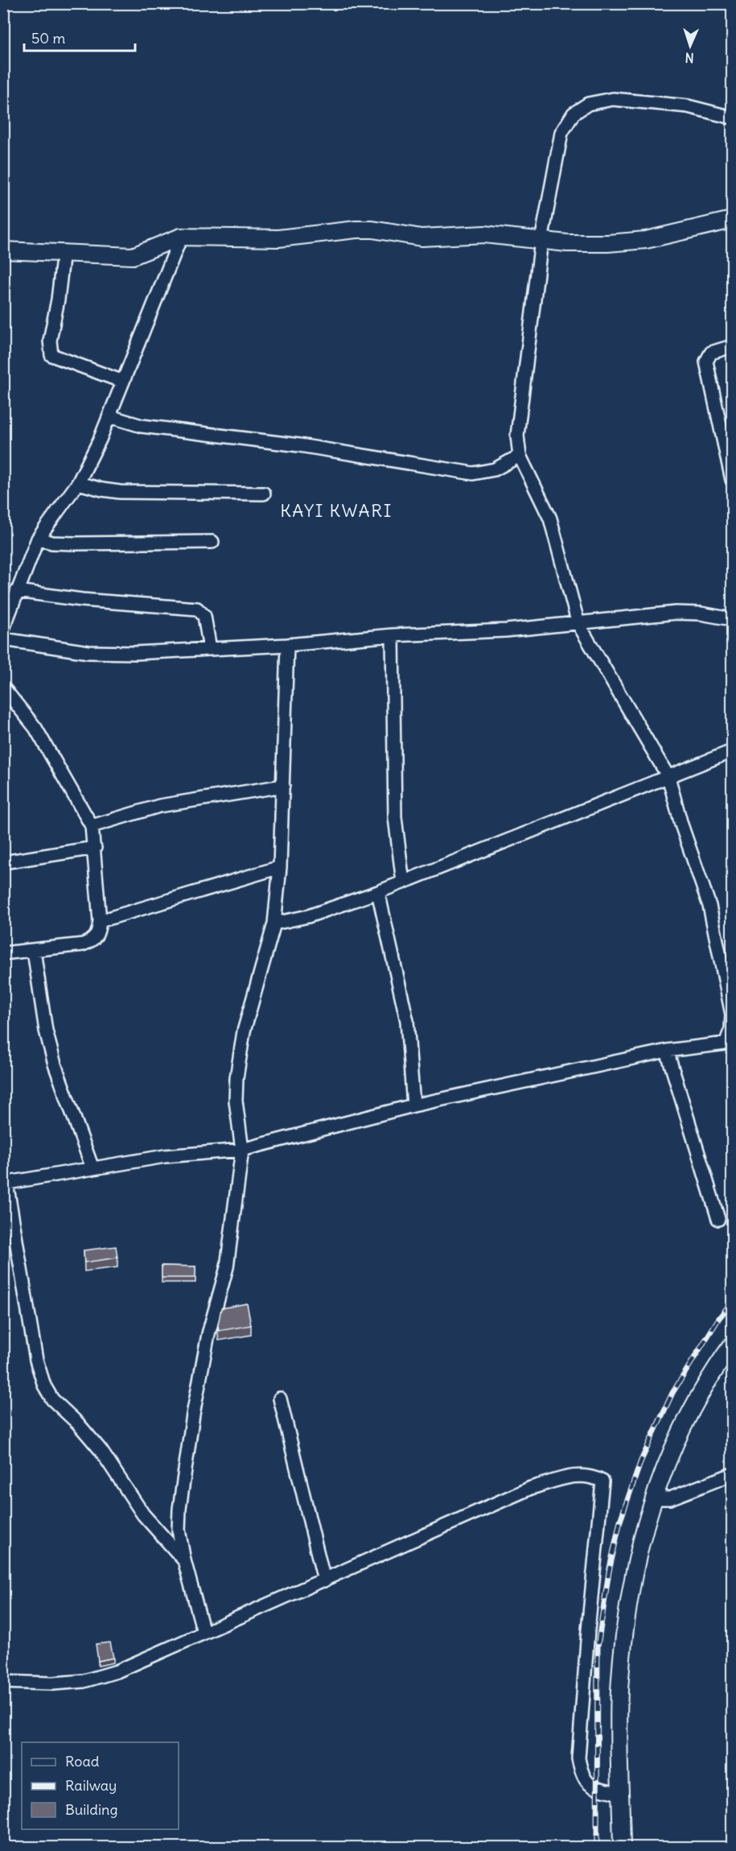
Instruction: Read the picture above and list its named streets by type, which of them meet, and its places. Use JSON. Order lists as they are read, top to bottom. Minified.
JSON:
{"districts":["KAYI KWARI"],"legend":["Road","Railway","Building"],"scale_bar":"50 m","north":"bottom"}
